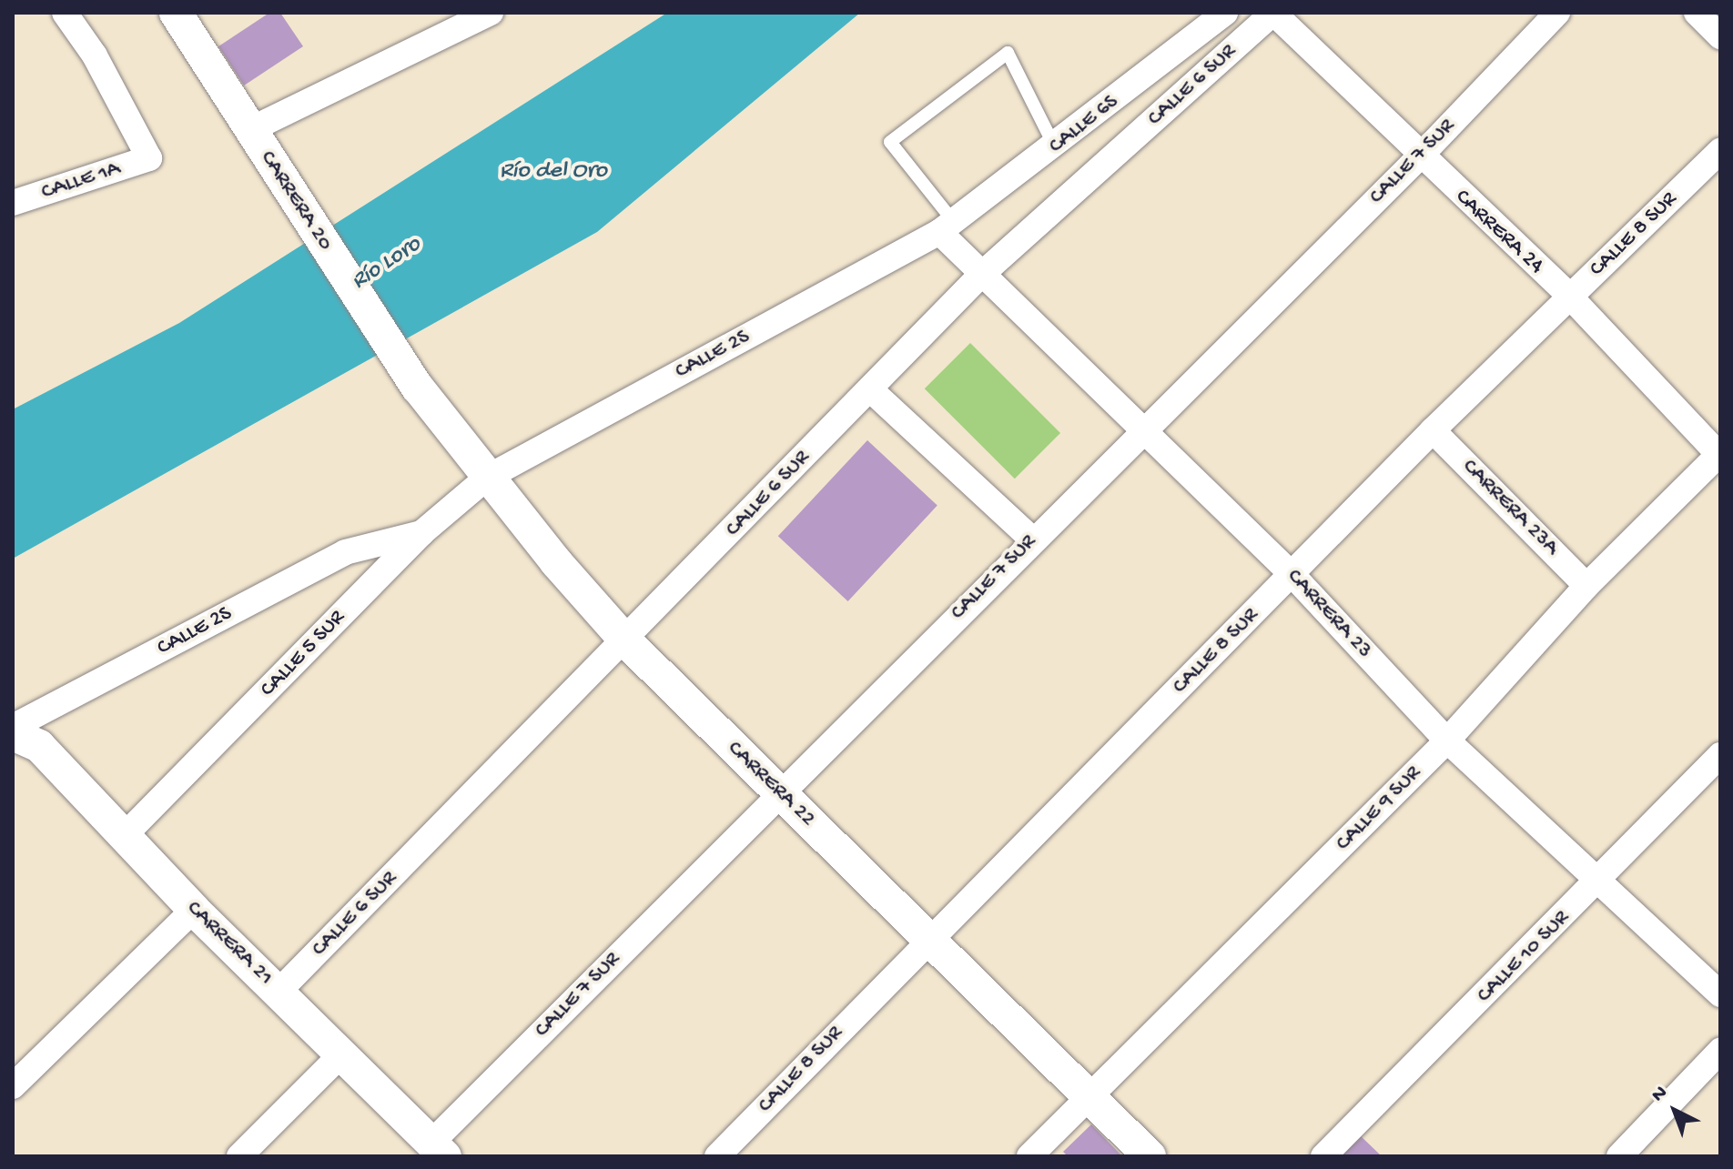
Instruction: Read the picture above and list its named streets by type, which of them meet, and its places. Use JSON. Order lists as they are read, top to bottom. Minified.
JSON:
{"streets":{"street":["CALLE 6 SUR","CALLE 6S","CALLE 7 SUR","CALLE 1A","CARRERA 20","CARRERA 24","CALLE 8 SUR","CALLE 2S","CARRERA 23A","CARRERA 23","CALLE 5 SUR","CARRERA 22","CALLE 9 SUR","CARRERA 21","CALLE 10 SUR"]},"crossings":[["CALLE 6 SUR","CARRERA 24"],["CALLE 6 SUR","CARRERA 23"],["CALLE 6 SUR","CARRERA 22"],["CALLE 6 SUR","CARRERA 21"],["CALLE 6S","CALLE 2S"],["CALLE 6S","CARRERA 23"],["CALLE 7 SUR","CARRERA 24"],["CALLE 7 SUR","CARRERA 23"],["CALLE 7 SUR","CARRERA 22"],["CALLE 7 SUR","CARRERA 21"],["CARRERA 20","CARRERA 22"],["CARRERA 24","CALLE 8 SUR"],["CARRERA 24","CALLE 9 SUR"],["CALLE 8 SUR","CARRERA 23A"],["CALLE 8 SUR","CARRERA 23"],["CALLE 8 SUR","CARRERA 22"],["CALLE 2S","CARRERA 23"],["CALLE 2S","CALLE 5 SUR"],["CALLE 2S","CARRERA 22"],["CARRERA 23A","CALLE 9 SUR"],["CARRERA 23","CALLE 9 SUR"],["CARRERA 23","CALLE 10 SUR"],["CALLE 5 SUR","CARRERA 22"],["CALLE 5 SUR","CARRERA 21"],["CARRERA 22","CALLE 9 SUR"]],"water":["Río del Oro","Río Loro"],"north":"top left"}
